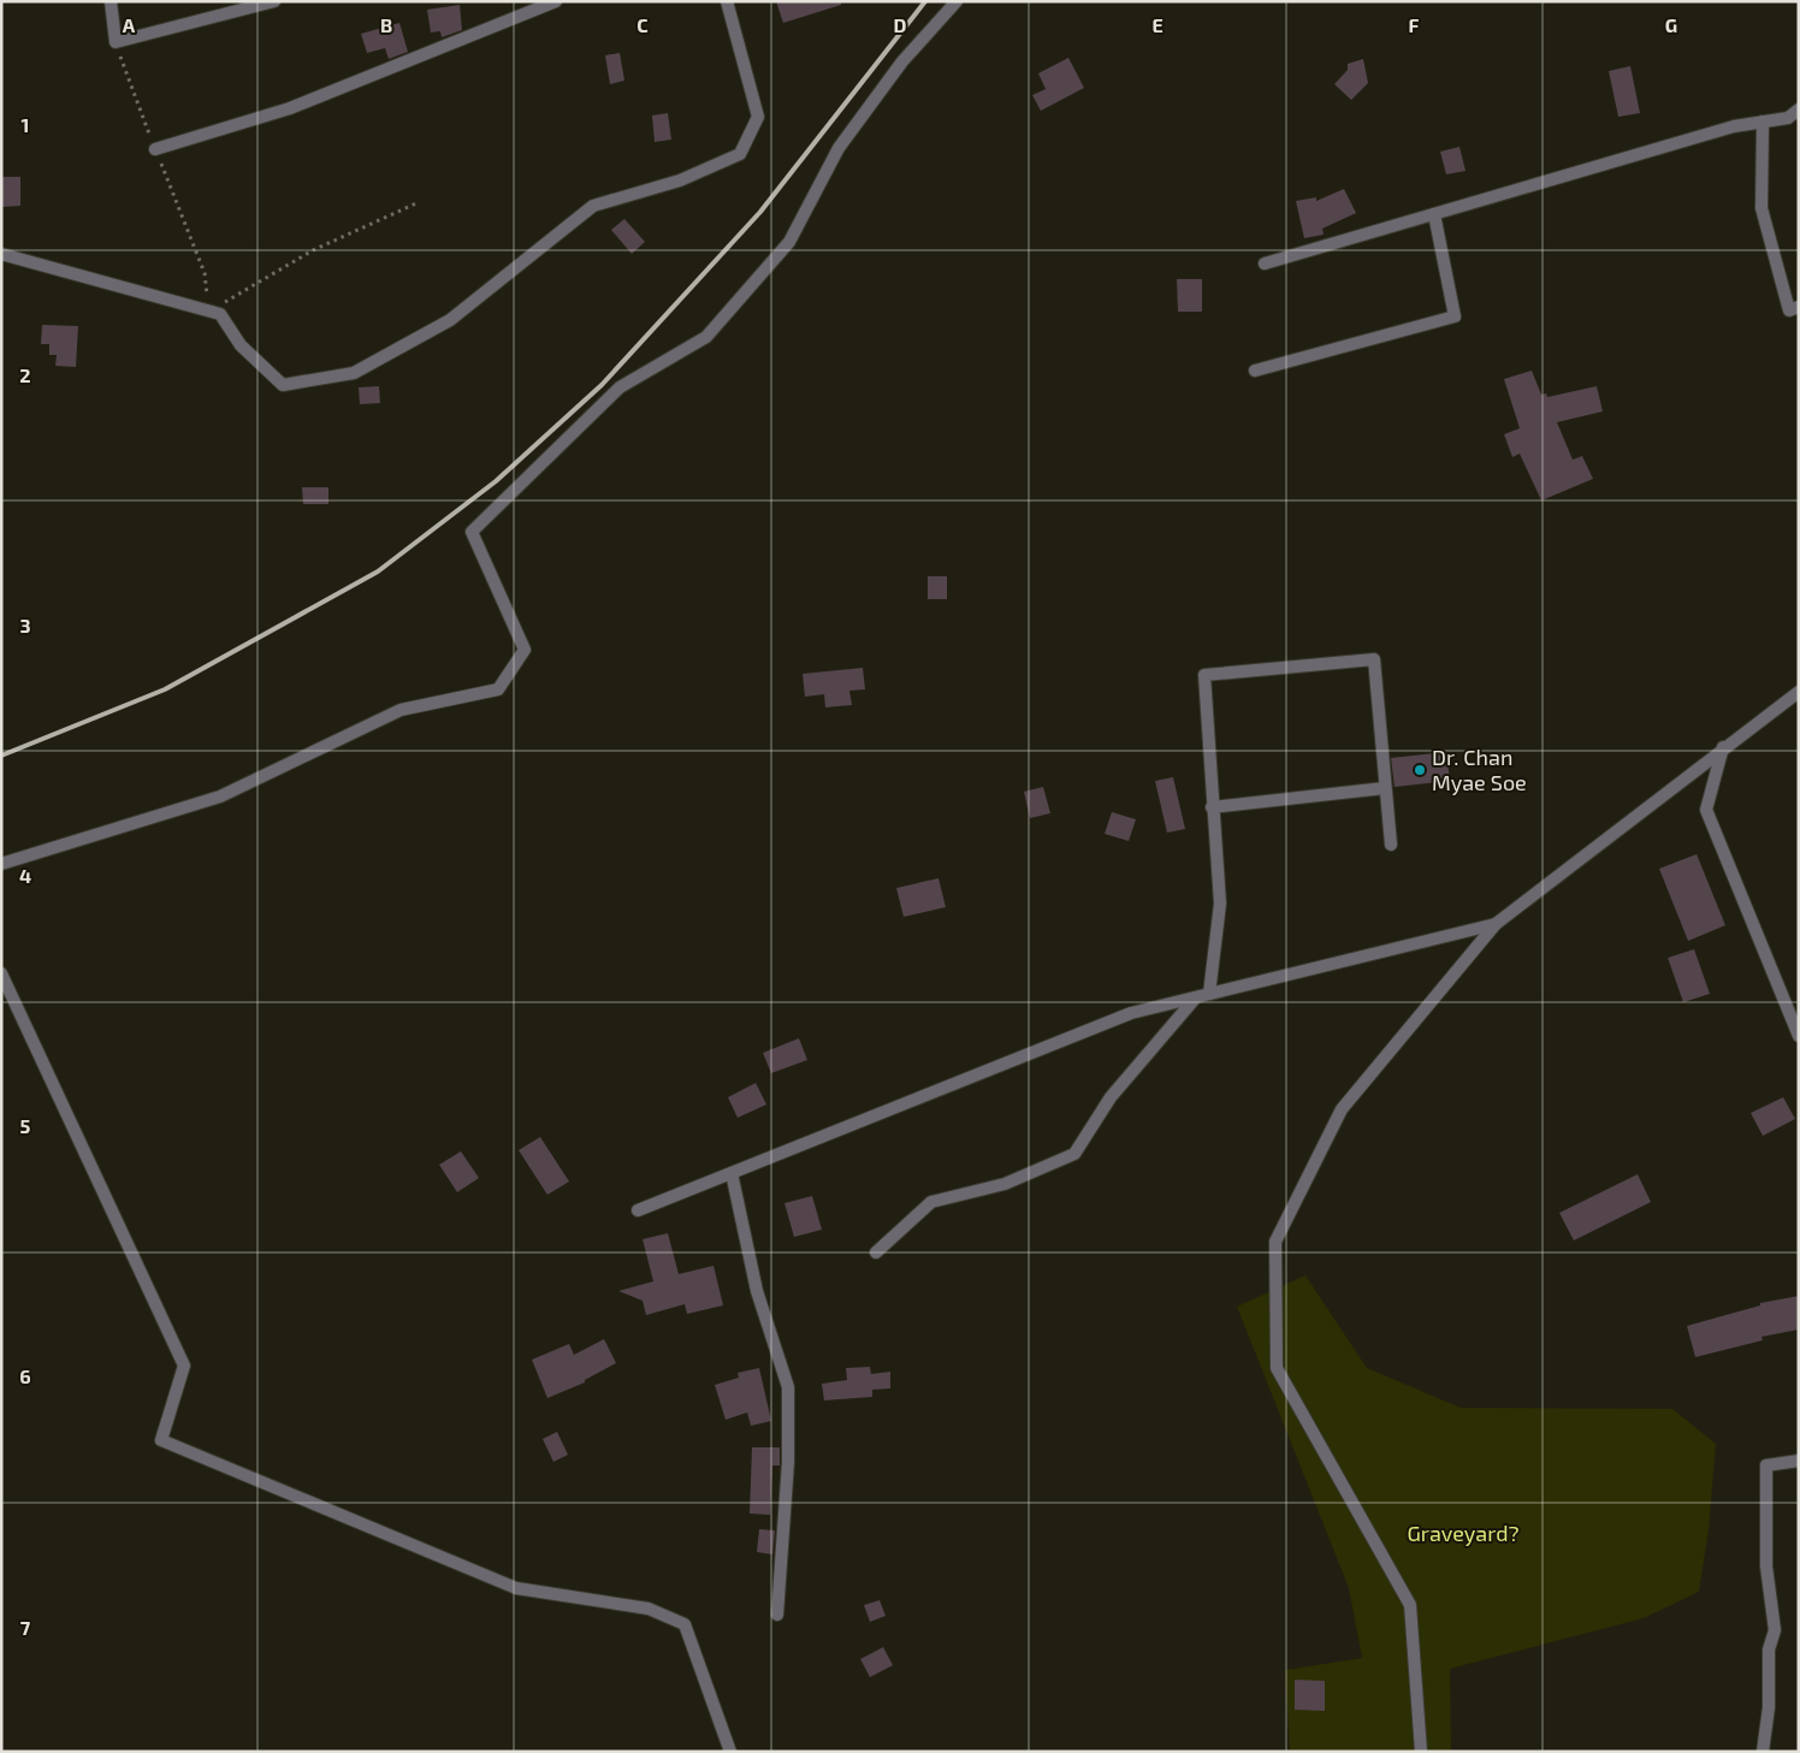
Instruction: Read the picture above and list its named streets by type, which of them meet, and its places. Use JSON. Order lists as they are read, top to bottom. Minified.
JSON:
{"parks":["Graveyard?"],"places":["Dr. Chan Myae Soe"],"grid":{"columns":["A","B","C","D","E","F","G"],"rows":["1","2","3","4","5","6","7"]}}
